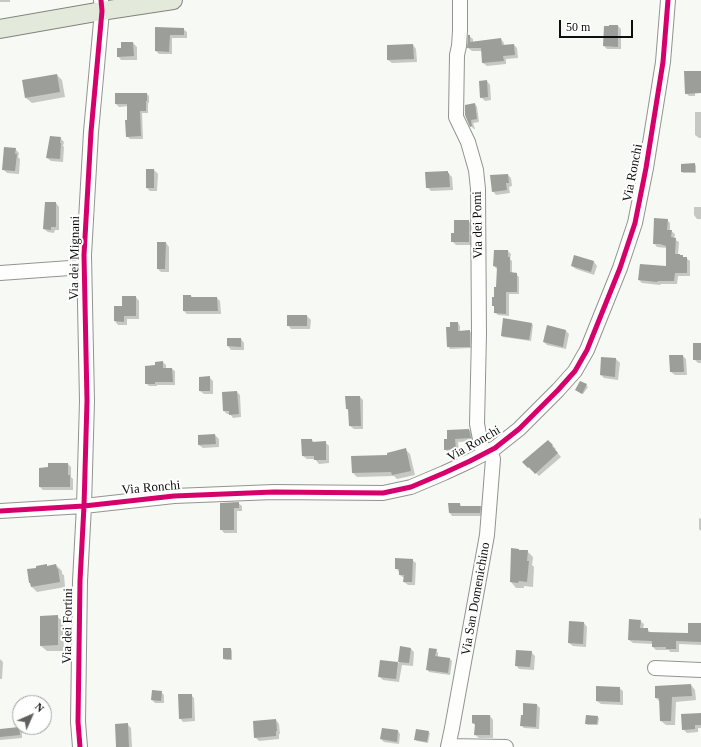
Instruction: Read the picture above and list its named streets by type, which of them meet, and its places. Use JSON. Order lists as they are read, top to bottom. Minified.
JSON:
{"streets":{"street":["Via Ronchi","Via dei Pomi","Via dei Mignani","Via San Domenichino","Via dei Fortini"]},"crossings":[["Via Ronchi","Via dei Pomi"],["Via Ronchi","Via dei Mignani"],["Via Ronchi","Via San Domenichino"],["Via Ronchi","Via dei Fortini"],["Via dei Pomi","Via San Domenichino"],["Via dei Mignani","Via dei Fortini"]],"scale_bar":"50 m","north":"top right"}
